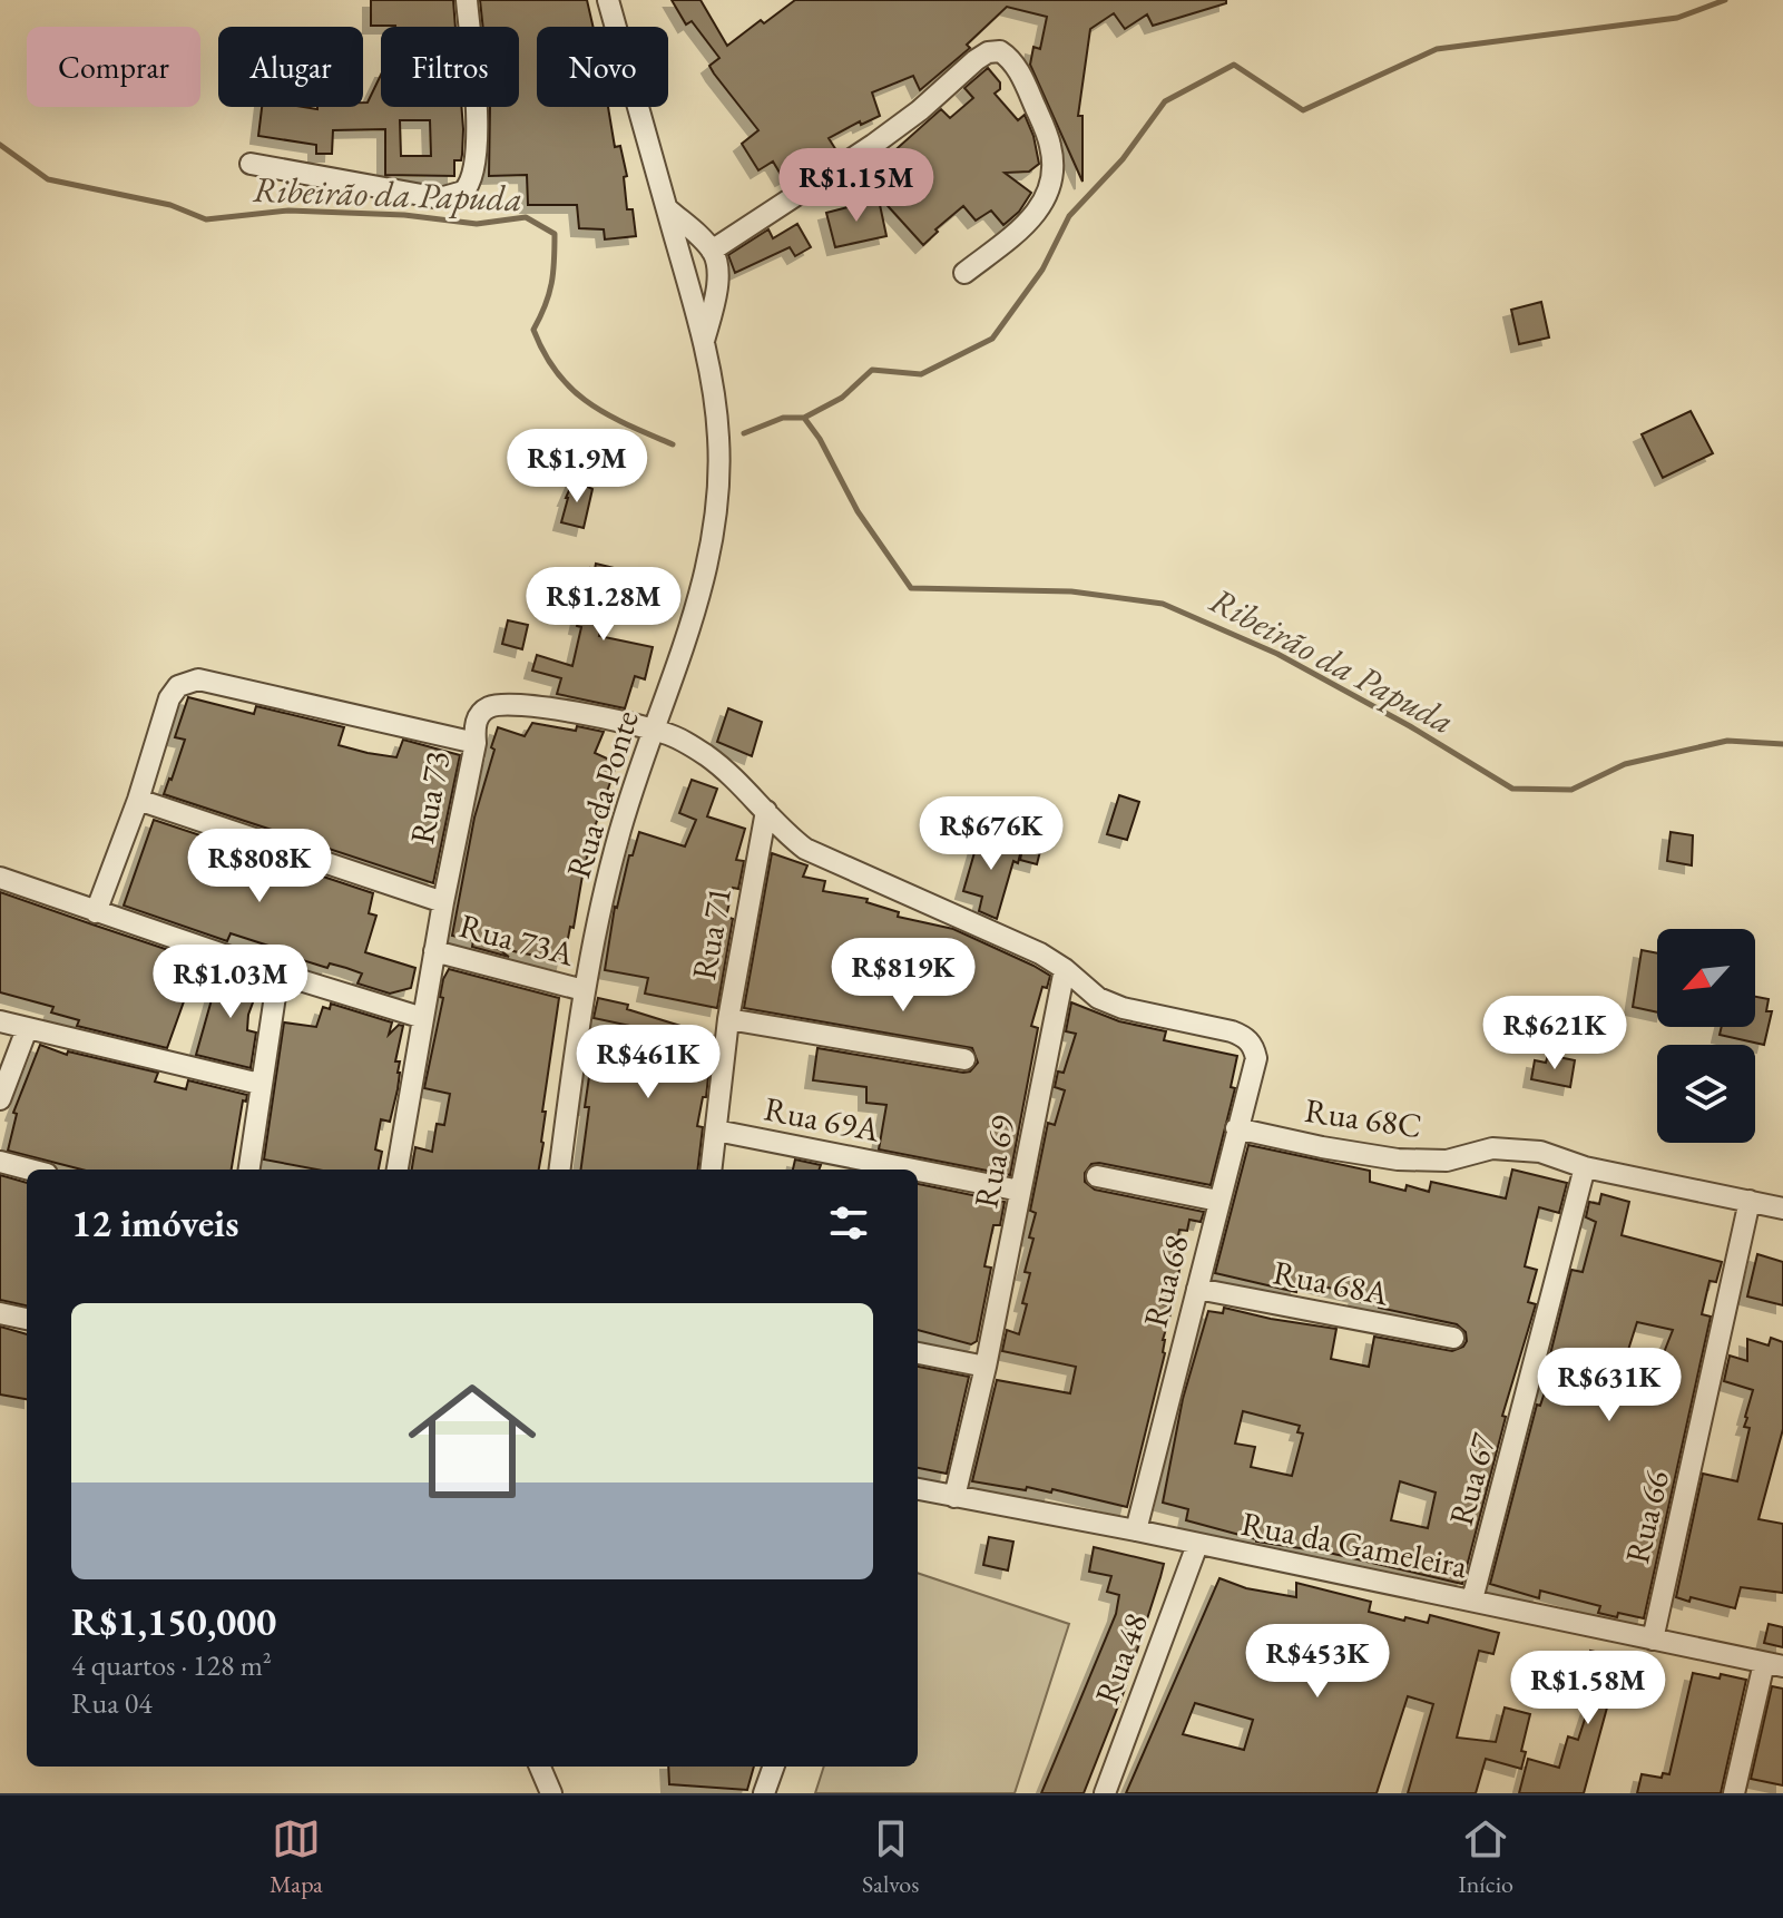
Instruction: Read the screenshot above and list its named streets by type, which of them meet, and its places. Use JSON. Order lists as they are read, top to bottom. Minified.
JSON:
{"streets":{"street":["Rua da Ponte","Rua 73","Rua 71","Rua 73A","Rua 68C","Rua 69A","Rua 69","Rua 68","Rua 68A","Rua 67","Rua 66","Rua da Gameleira","Rua 48"]},"crossings":[["Rua da Ponte","Rua 73A"],["Rua 73","Rua 73A"],["Rua 71","Rua 69A"],["Rua 68C","Rua 68"],["Rua 68C","Rua 67"],["Rua 68C","Rua 66"],["Rua 69A","Rua 69"],["Rua 69","Rua 68"],["Rua 69","Rua da Gameleira"],["Rua 68","Rua 68A"],["Rua 68","Rua da Gameleira"],["Rua 67","Rua da Gameleira"],["Rua 66","Rua da Gameleira"],["Rua da Gameleira","Rua 48"]],"water":["Ribeirão da Papuda"],"north":"bottom left","page":{"chip":["Comprar","Alugar","Filtros","Novo"],"price":["R$1.15M","R$1.9M","R$1.28M","R$676K","R$808K","R$819K","R$1.03M","R$621K","R$461K","R$631K","R$453K","R$1.58M"],"heading":"12 imóveis","list":[{"name":"R$1,150,000","note":"4 quartos · 128 m² · Rua 04"}],"tabs":["Mapa","Salvos","Início"]}}
